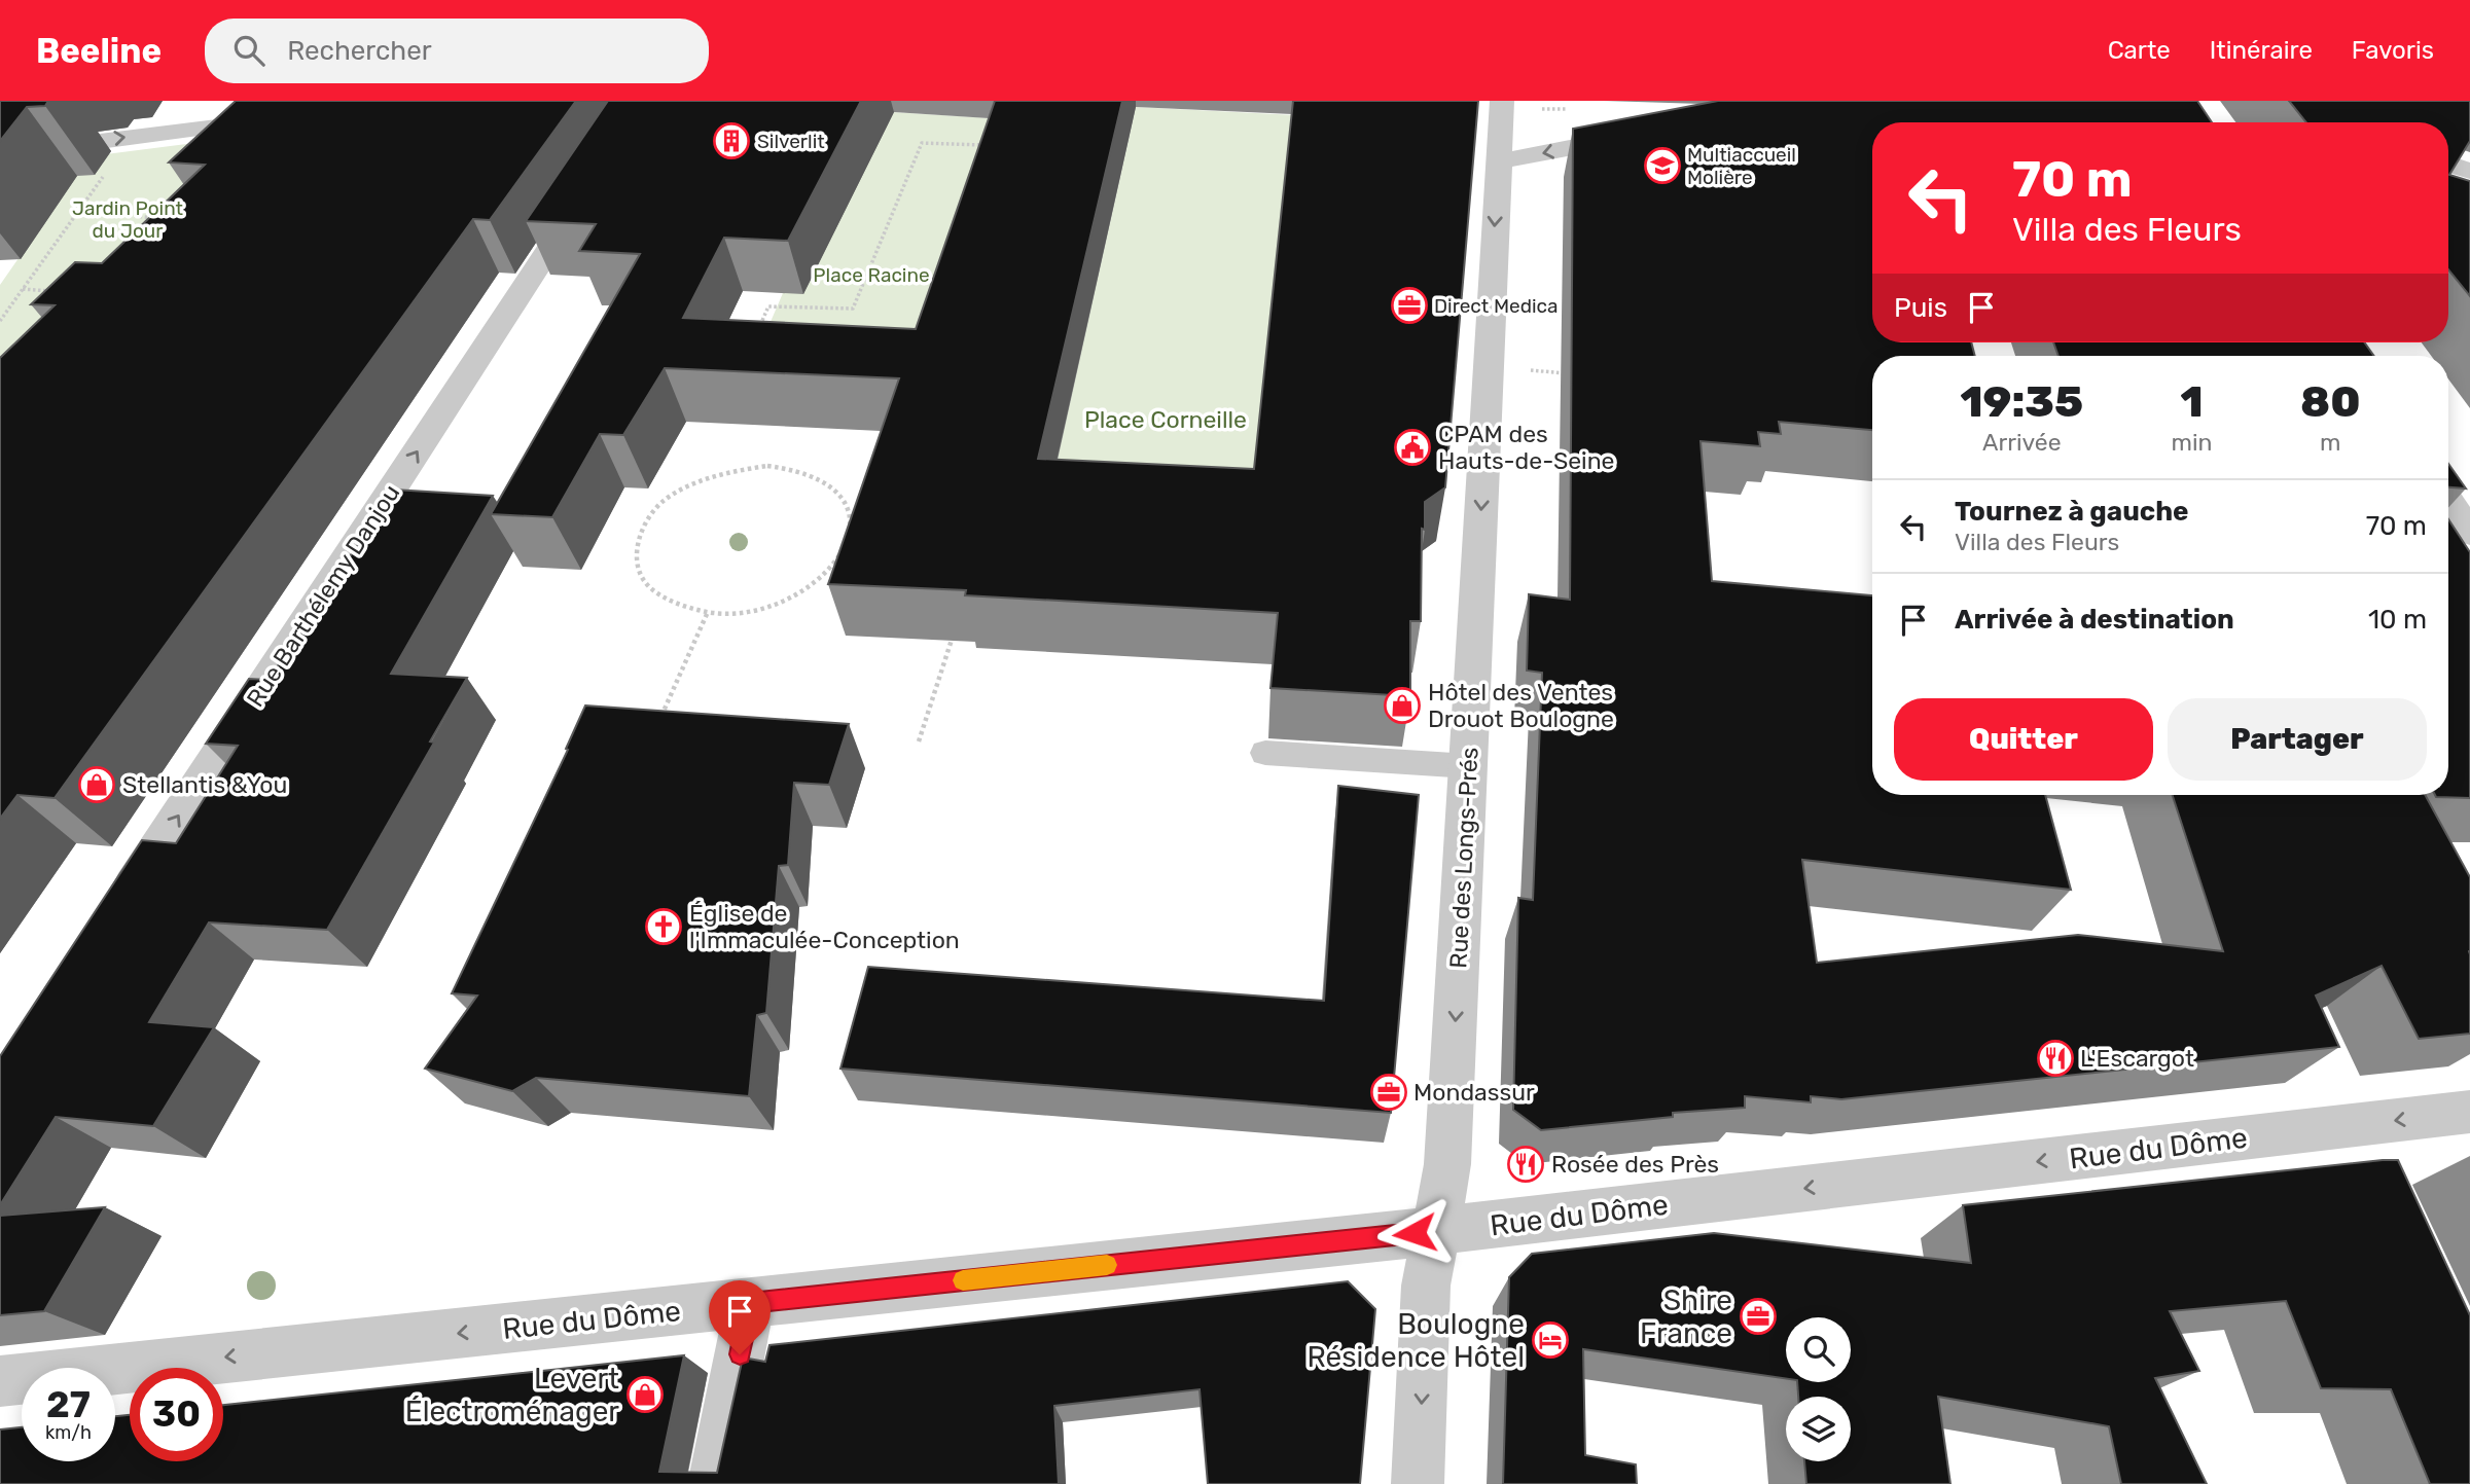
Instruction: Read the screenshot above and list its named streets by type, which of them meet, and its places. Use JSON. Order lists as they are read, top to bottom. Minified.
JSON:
{"streets":{"street":["Rue Barthélemy Danjou","Rue des Longs-Prés","Rue du Dôme"]},"crossings":[["Rue des Longs-Prés","Rue du Dôme"]],"one_way":["Rue Barthélemy Danjou","Rue des Longs-Prés","Rue du Dôme"],"parks":["Jardin Point du Jour","Place Racine","Place Corneille"],"places":{"building":["Silverlit"],"school or university":["Multiaccueil Molière"],"office":["Direct Medica","Mondassur","Shire France"],"public building":["CPAM des Hauts-de-Seine"],"shop":["Hôtel des Ventes Drouot Boulogne","Stellantis &You","Levert Électroménager"],"church":["Église de l'Immaculée-Conception"],"restaurant":["L'Escargot","Rosée des Près"],"hotel":["Boulogne Résidence Hôtel"]},"page":{"header":"Beeline","search":"Rechercher","nav":["Carte","Itinéraire","Favoris"],"turn":["70 m","Villa des Fleurs"],"then":"Puis","eta":["19:35","Arrivée","1","min","80","m"],"list":[{"name":"Tournez à gauche","note":"Villa des Fleurs","value":"70 m"},{"name":"Arrivée à destination","value":"10 m"}],"buttons":["Quitter","Partager"],"speed":"27 km/h","limit":"30"}}
